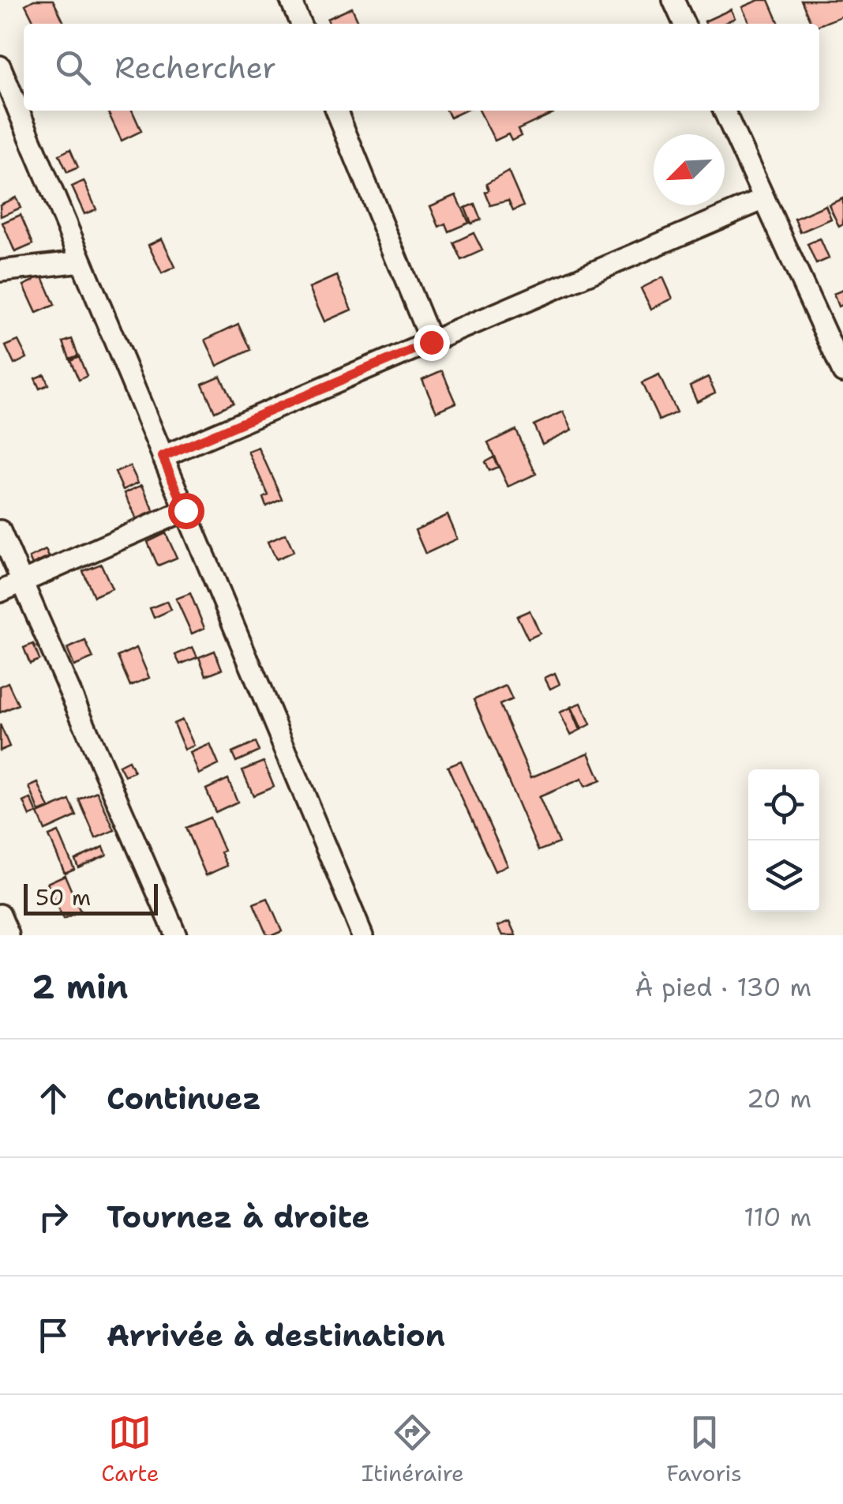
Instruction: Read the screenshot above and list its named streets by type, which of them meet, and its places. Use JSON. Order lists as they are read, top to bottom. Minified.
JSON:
{"scale_bar":"50 m","north":"bottom left","page":{"search":"Rechercher","scale":"50 m","heading":["2 min","À pied · 130 m"],"list":[["Continuez","20 m"],["Tournez à droite","110 m"],"Arrivée à destination"],"nav":["Carte","Itinéraire","Favoris"]}}
